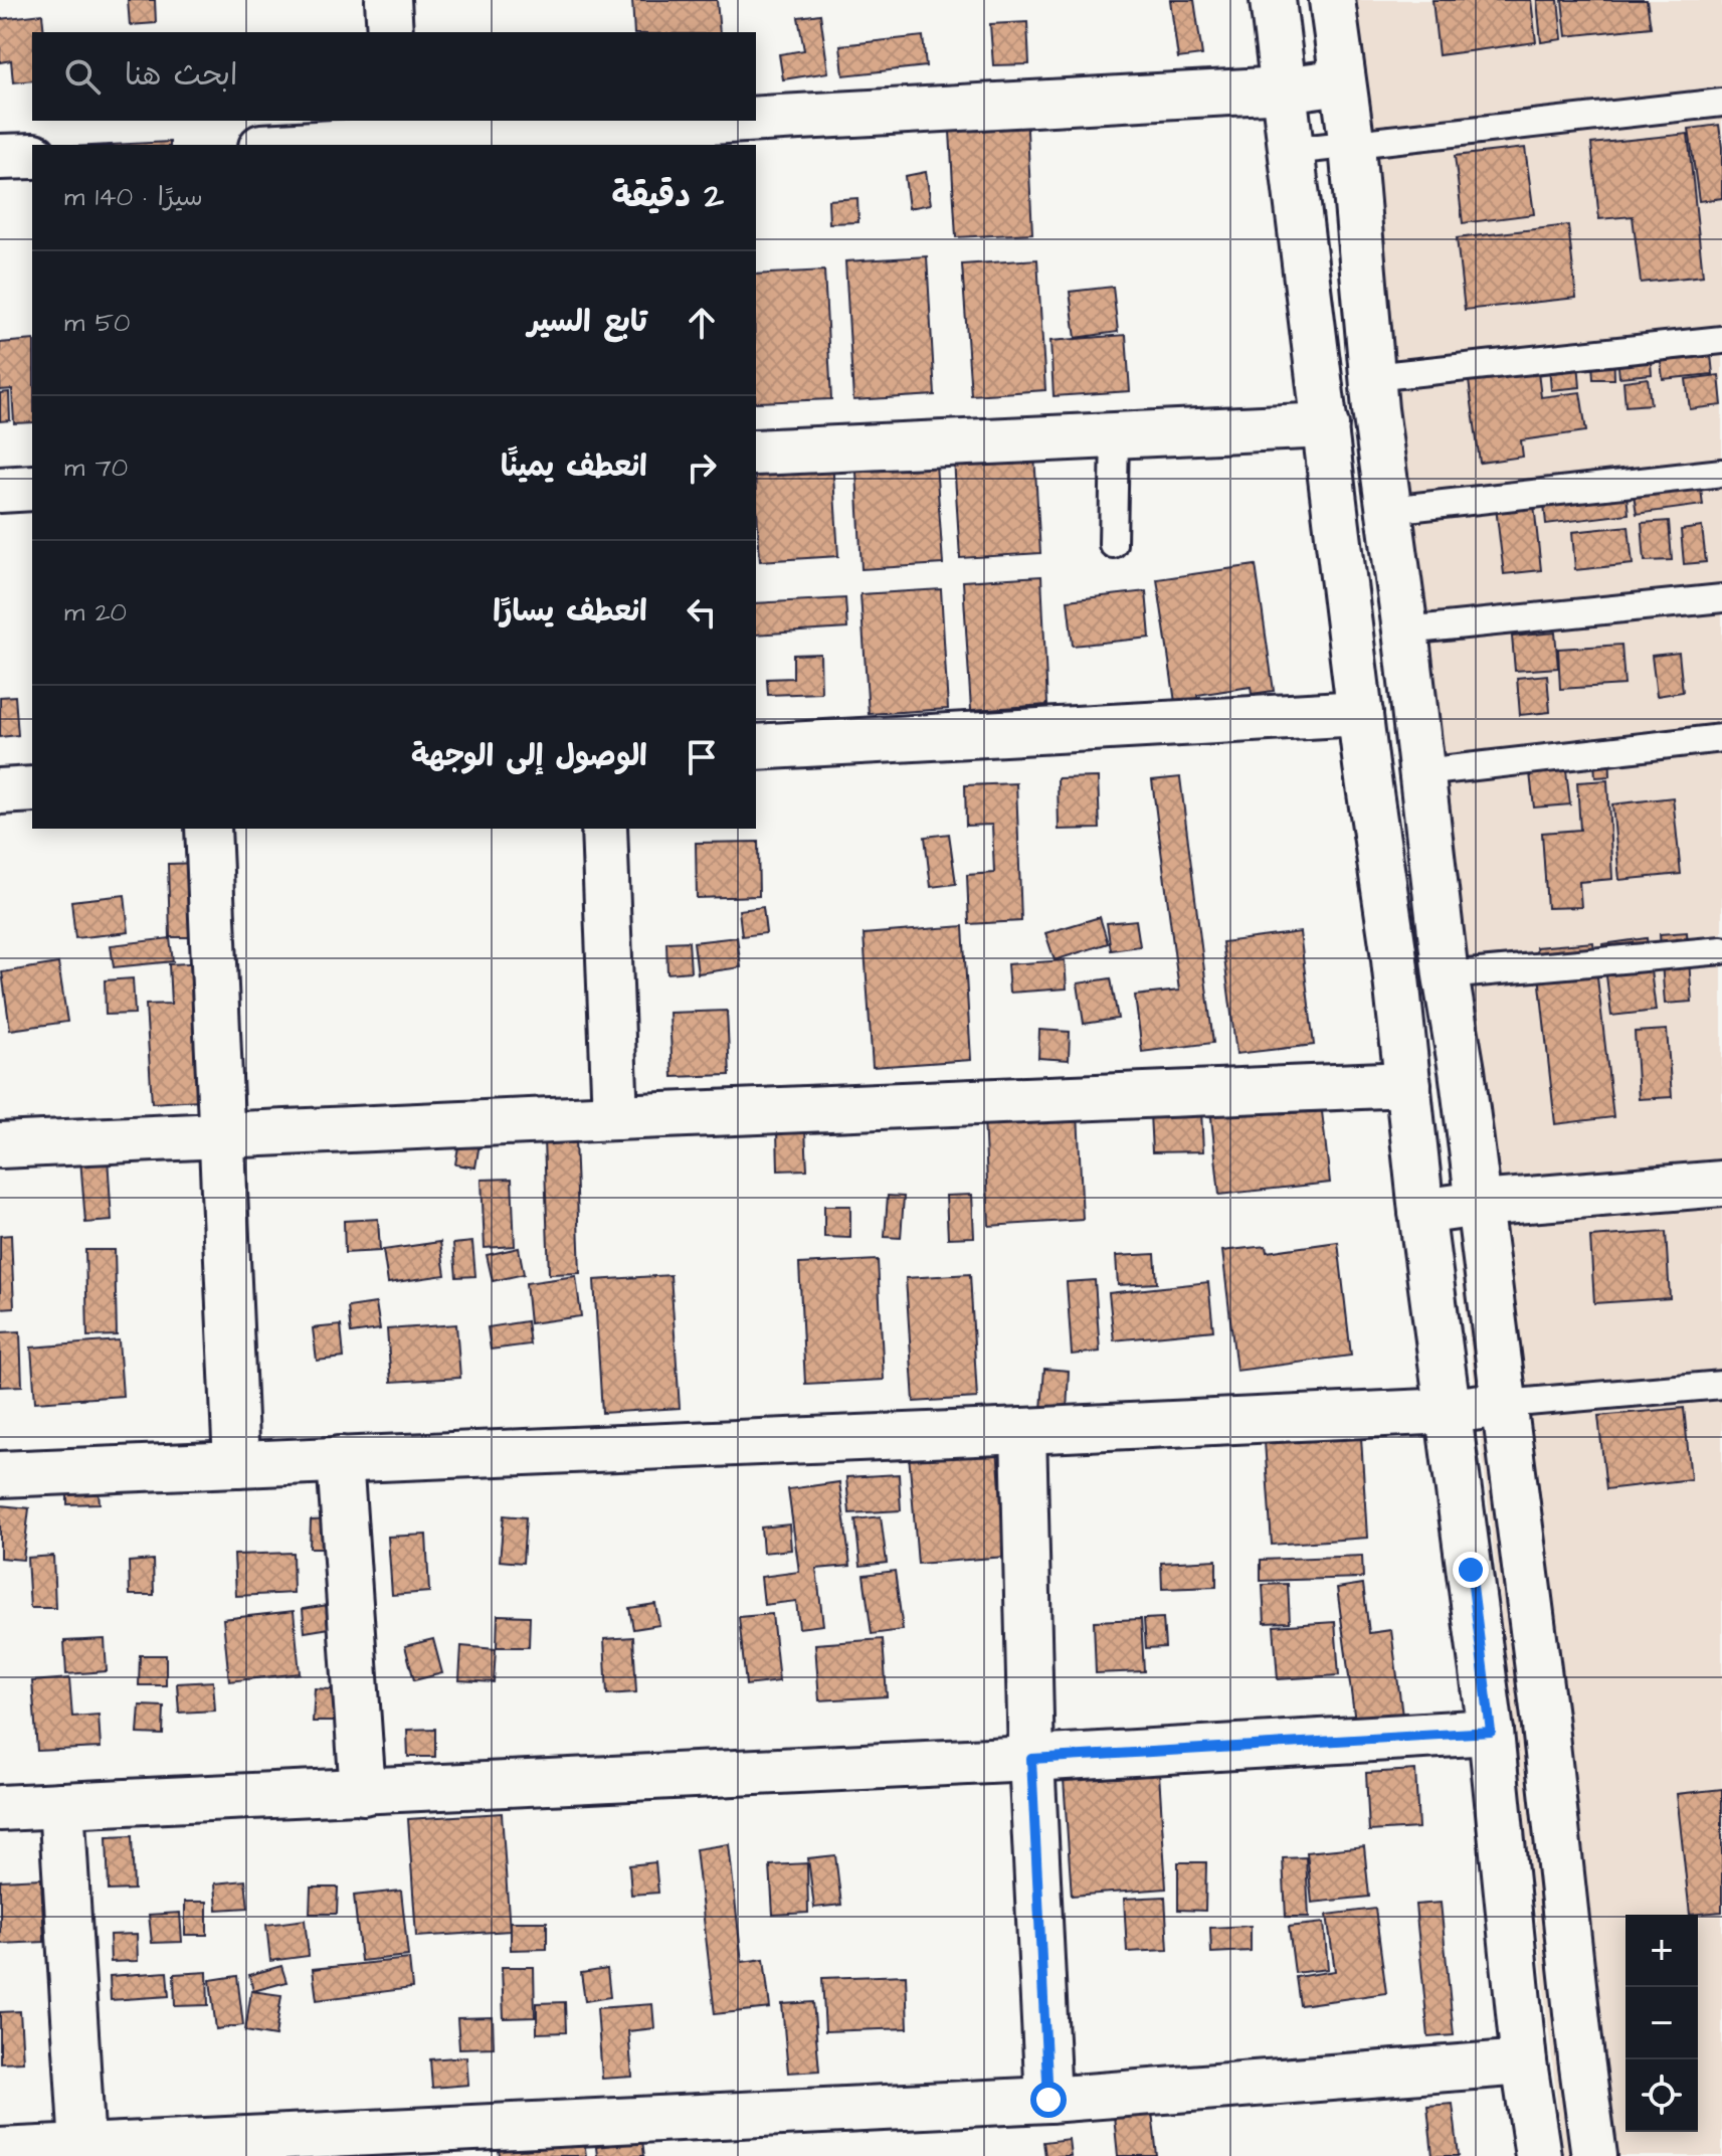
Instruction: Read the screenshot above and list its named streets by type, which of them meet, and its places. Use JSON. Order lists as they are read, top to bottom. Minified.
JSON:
{"page":{"search":"ابحث هنا","heading":["2 دقيقة","سيرًا · 140 m"],"list":[["تابع السير","50 m"],["انعطف يمينًا","70 m"],["انعطف يسارًا","20 m"],"الوصول إلى الوجهة"],"map_buttons":["+","−"]}}
